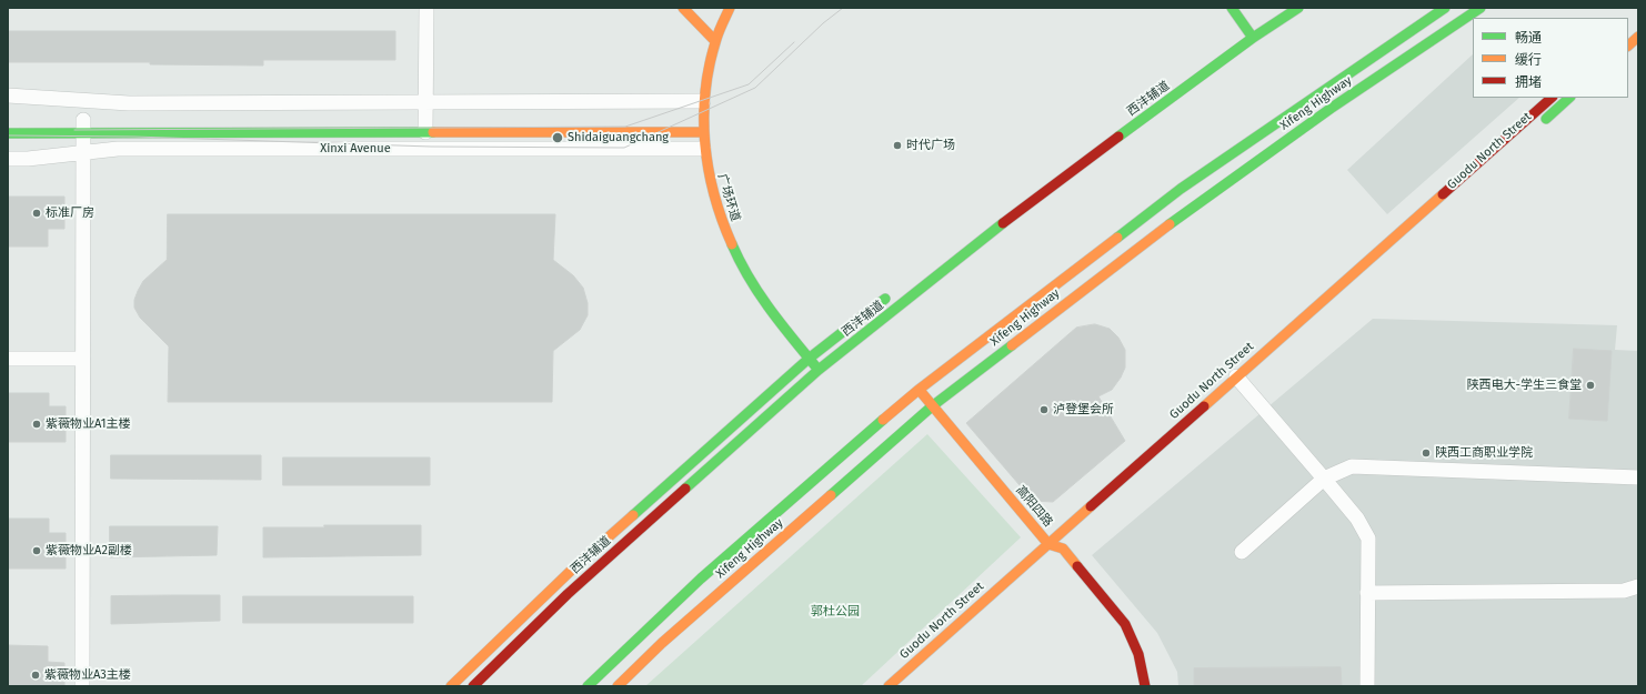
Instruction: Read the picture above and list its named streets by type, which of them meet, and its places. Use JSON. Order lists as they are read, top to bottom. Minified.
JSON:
{"streets":{"main road":["西沣辅道","Xifeng Highway","Xinxi Avenue","Guodu North Street","广场环道","高阳四路"]},"crossings":[["西沣辅道","广场环道"],["Xifeng Highway","高阳四路"],["Xinxi Avenue","广场环道"],["Guodu North Street","高阳四路"]],"parks":["郭杜公园"],"places":["Shidaiguangchang","时代广场","标准厂房","陕西电大-学生三食堂","泸登堡会所","紫薇物业A1主楼","陕西工商职业学院","紫薇物业A2副楼","紫薇物业A3主楼"],"legend":["畅通","缓行","拥堵"]}
